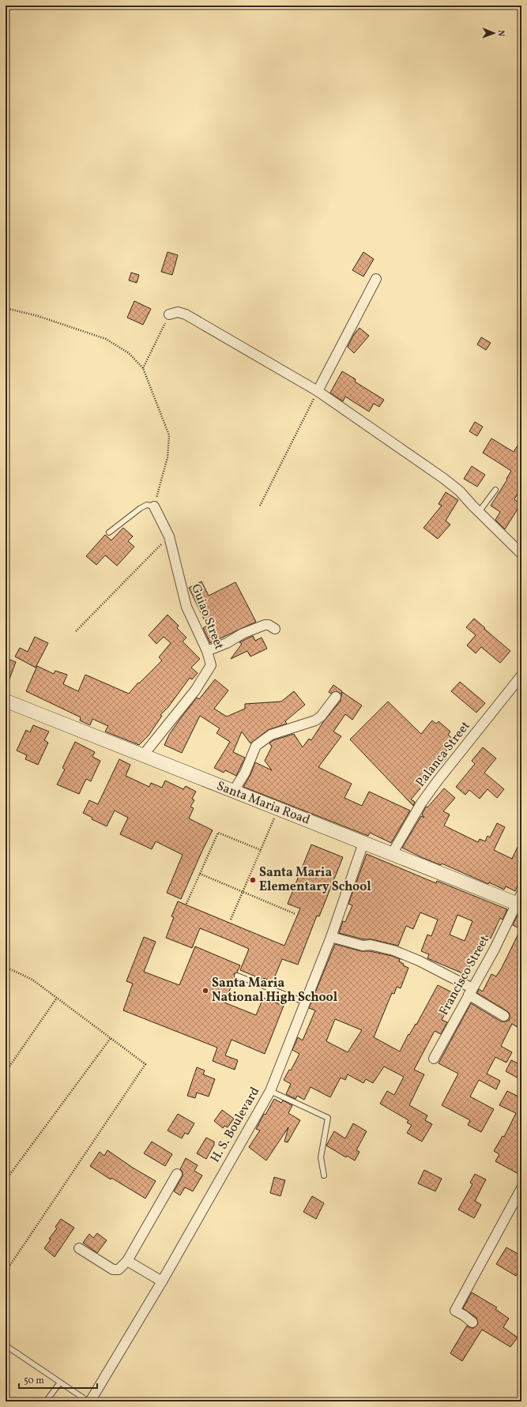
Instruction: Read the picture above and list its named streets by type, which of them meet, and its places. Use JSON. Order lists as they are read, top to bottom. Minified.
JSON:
{"streets":{"main road":["Santa Maria Road"],"street":["Guiao Street","Palanca Street","Francisco Street","H. S. Boulevard"]},"crossings":[["Guiao Street","Santa Maria Road"],["Palanca Street","Santa Maria Road"],["Santa Maria Road","Francisco Street"],["Santa Maria Road","H. S. Boulevard"]],"places":["Santa Maria Elementary School","Santa Maria National High School"],"scale_bar":"50 m","north":"right"}
